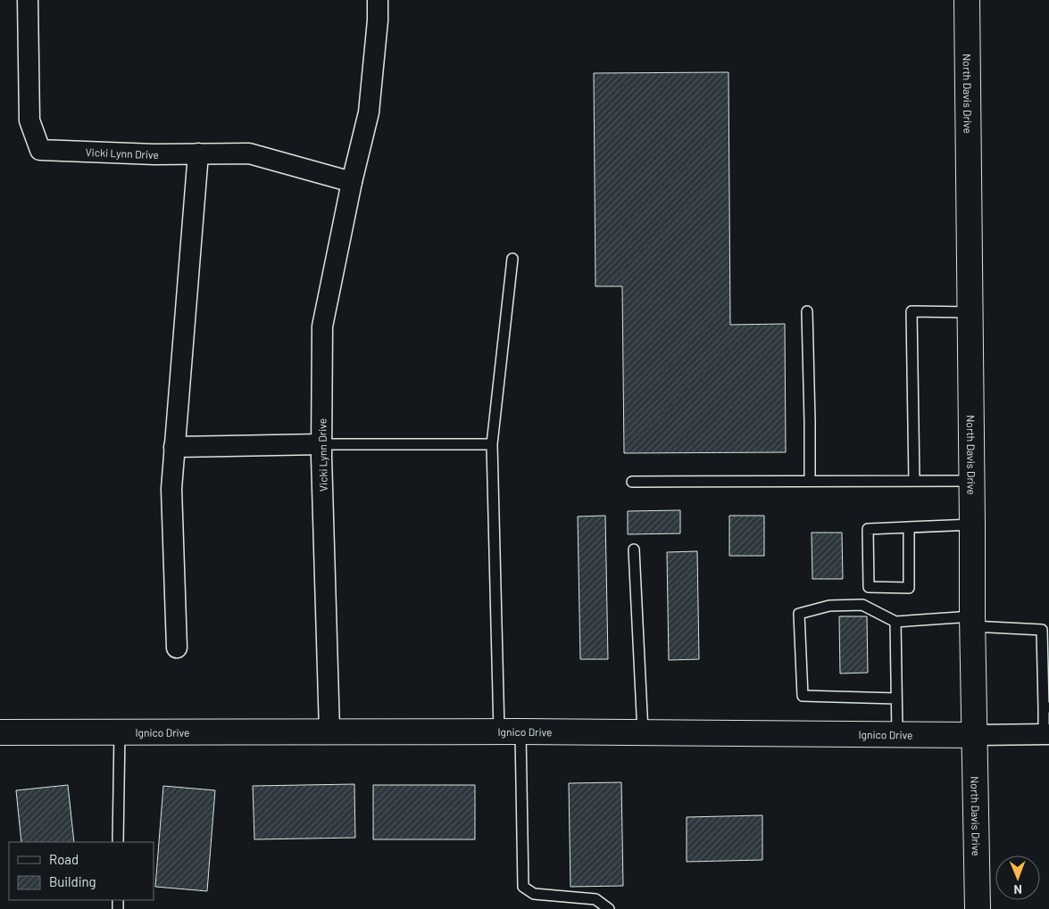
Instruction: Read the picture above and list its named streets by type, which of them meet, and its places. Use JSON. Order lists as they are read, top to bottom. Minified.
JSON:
{"streets":{"street":["North Davis Drive","Vicki Lynn Drive","Ignico Drive"]},"crossings":[["North Davis Drive","Ignico Drive"],["Vicki Lynn Drive","Ignico Drive"]],"legend":["Road","Building"],"north":"bottom"}
